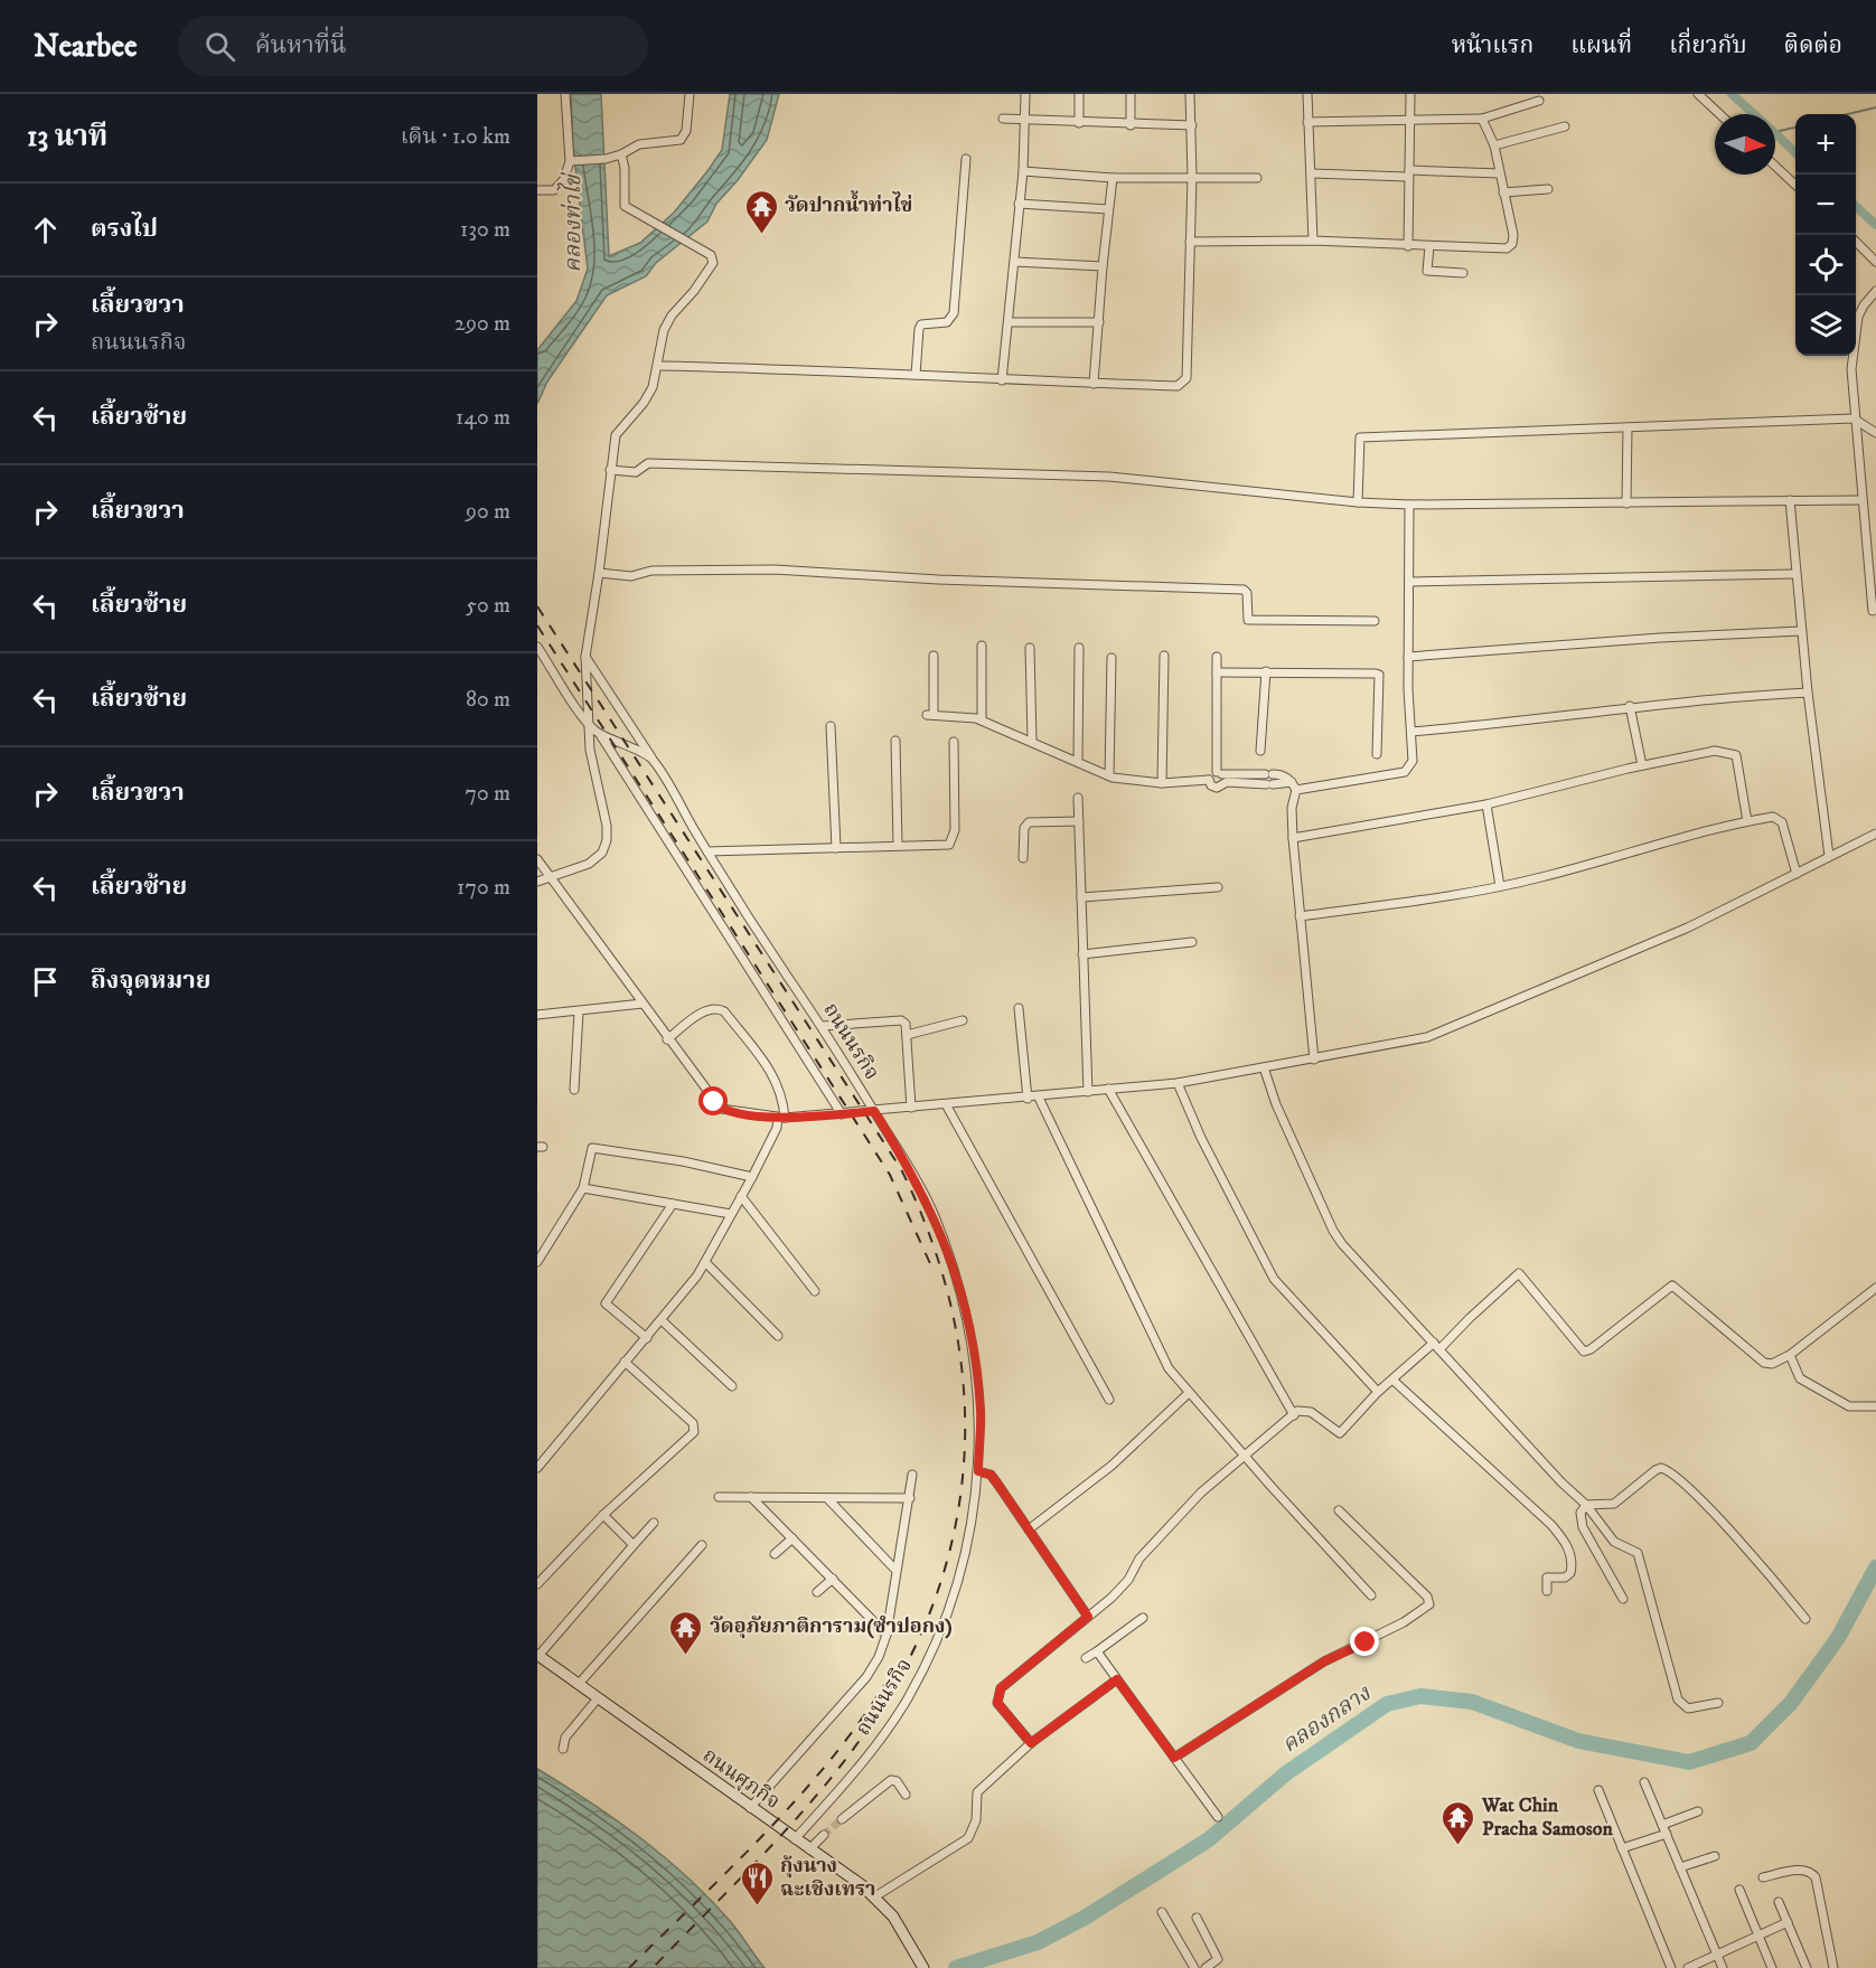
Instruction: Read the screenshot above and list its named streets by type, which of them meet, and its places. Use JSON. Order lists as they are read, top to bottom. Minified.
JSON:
{"streets":{"main road":["ถนนศุภกิจ"],"street":["ถนนนรกิจ"]},"crossings":[["ถนนนรกิจ","ถนนศุภกิจ"]],"water":["คลองท่าไข่","คลองกลาง"],"places":{"temple":["วัดปากน้ำท่าไข่","วัดอุภัยภาติการาม(ซำปอกง)","Wat Chin Pracha Samoson"],"restaurant":["กุ้งนาง ฉะเชิงเทรา"]},"north":"right","page":{"header":"Nearbee","search":"ค้นหาที่นี่","nav":["หน้าแรก","แผนที่","เกี่ยวกับ","ติดต่อ"],"heading":["13 นาที","เดิน · 1.0 km"],"map_buttons":["+","−"],"list":[["ตรงไป","130 m"],["เลี้ยวขวา","ถนนนรกิจ","290 m"],["เลี้ยวซ้าย","140 m"],["เลี้ยวขวา","90 m"],["เลี้ยวซ้าย","50 m"],["เลี้ยวซ้าย","80 m"],["เลี้ยวขวา","70 m"],["เลี้ยวซ้าย","170 m"],"ถึงจุดหมาย"]}}
